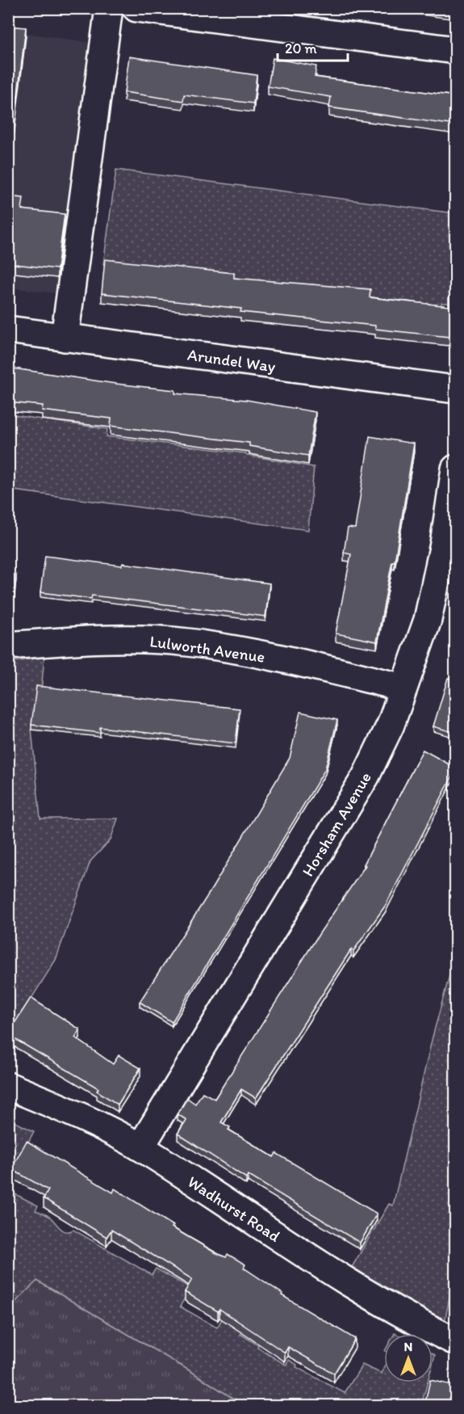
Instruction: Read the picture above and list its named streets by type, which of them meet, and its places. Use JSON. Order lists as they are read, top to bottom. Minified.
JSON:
{"streets":{"street":["Arundel Way","Lulworth Avenue","Horsham Avenue","Wadhurst Road"]},"crossings":[["Lulworth Avenue","Horsham Avenue"],["Horsham Avenue","Wadhurst Road"]],"scale_bar":"20 m","north":"top"}
